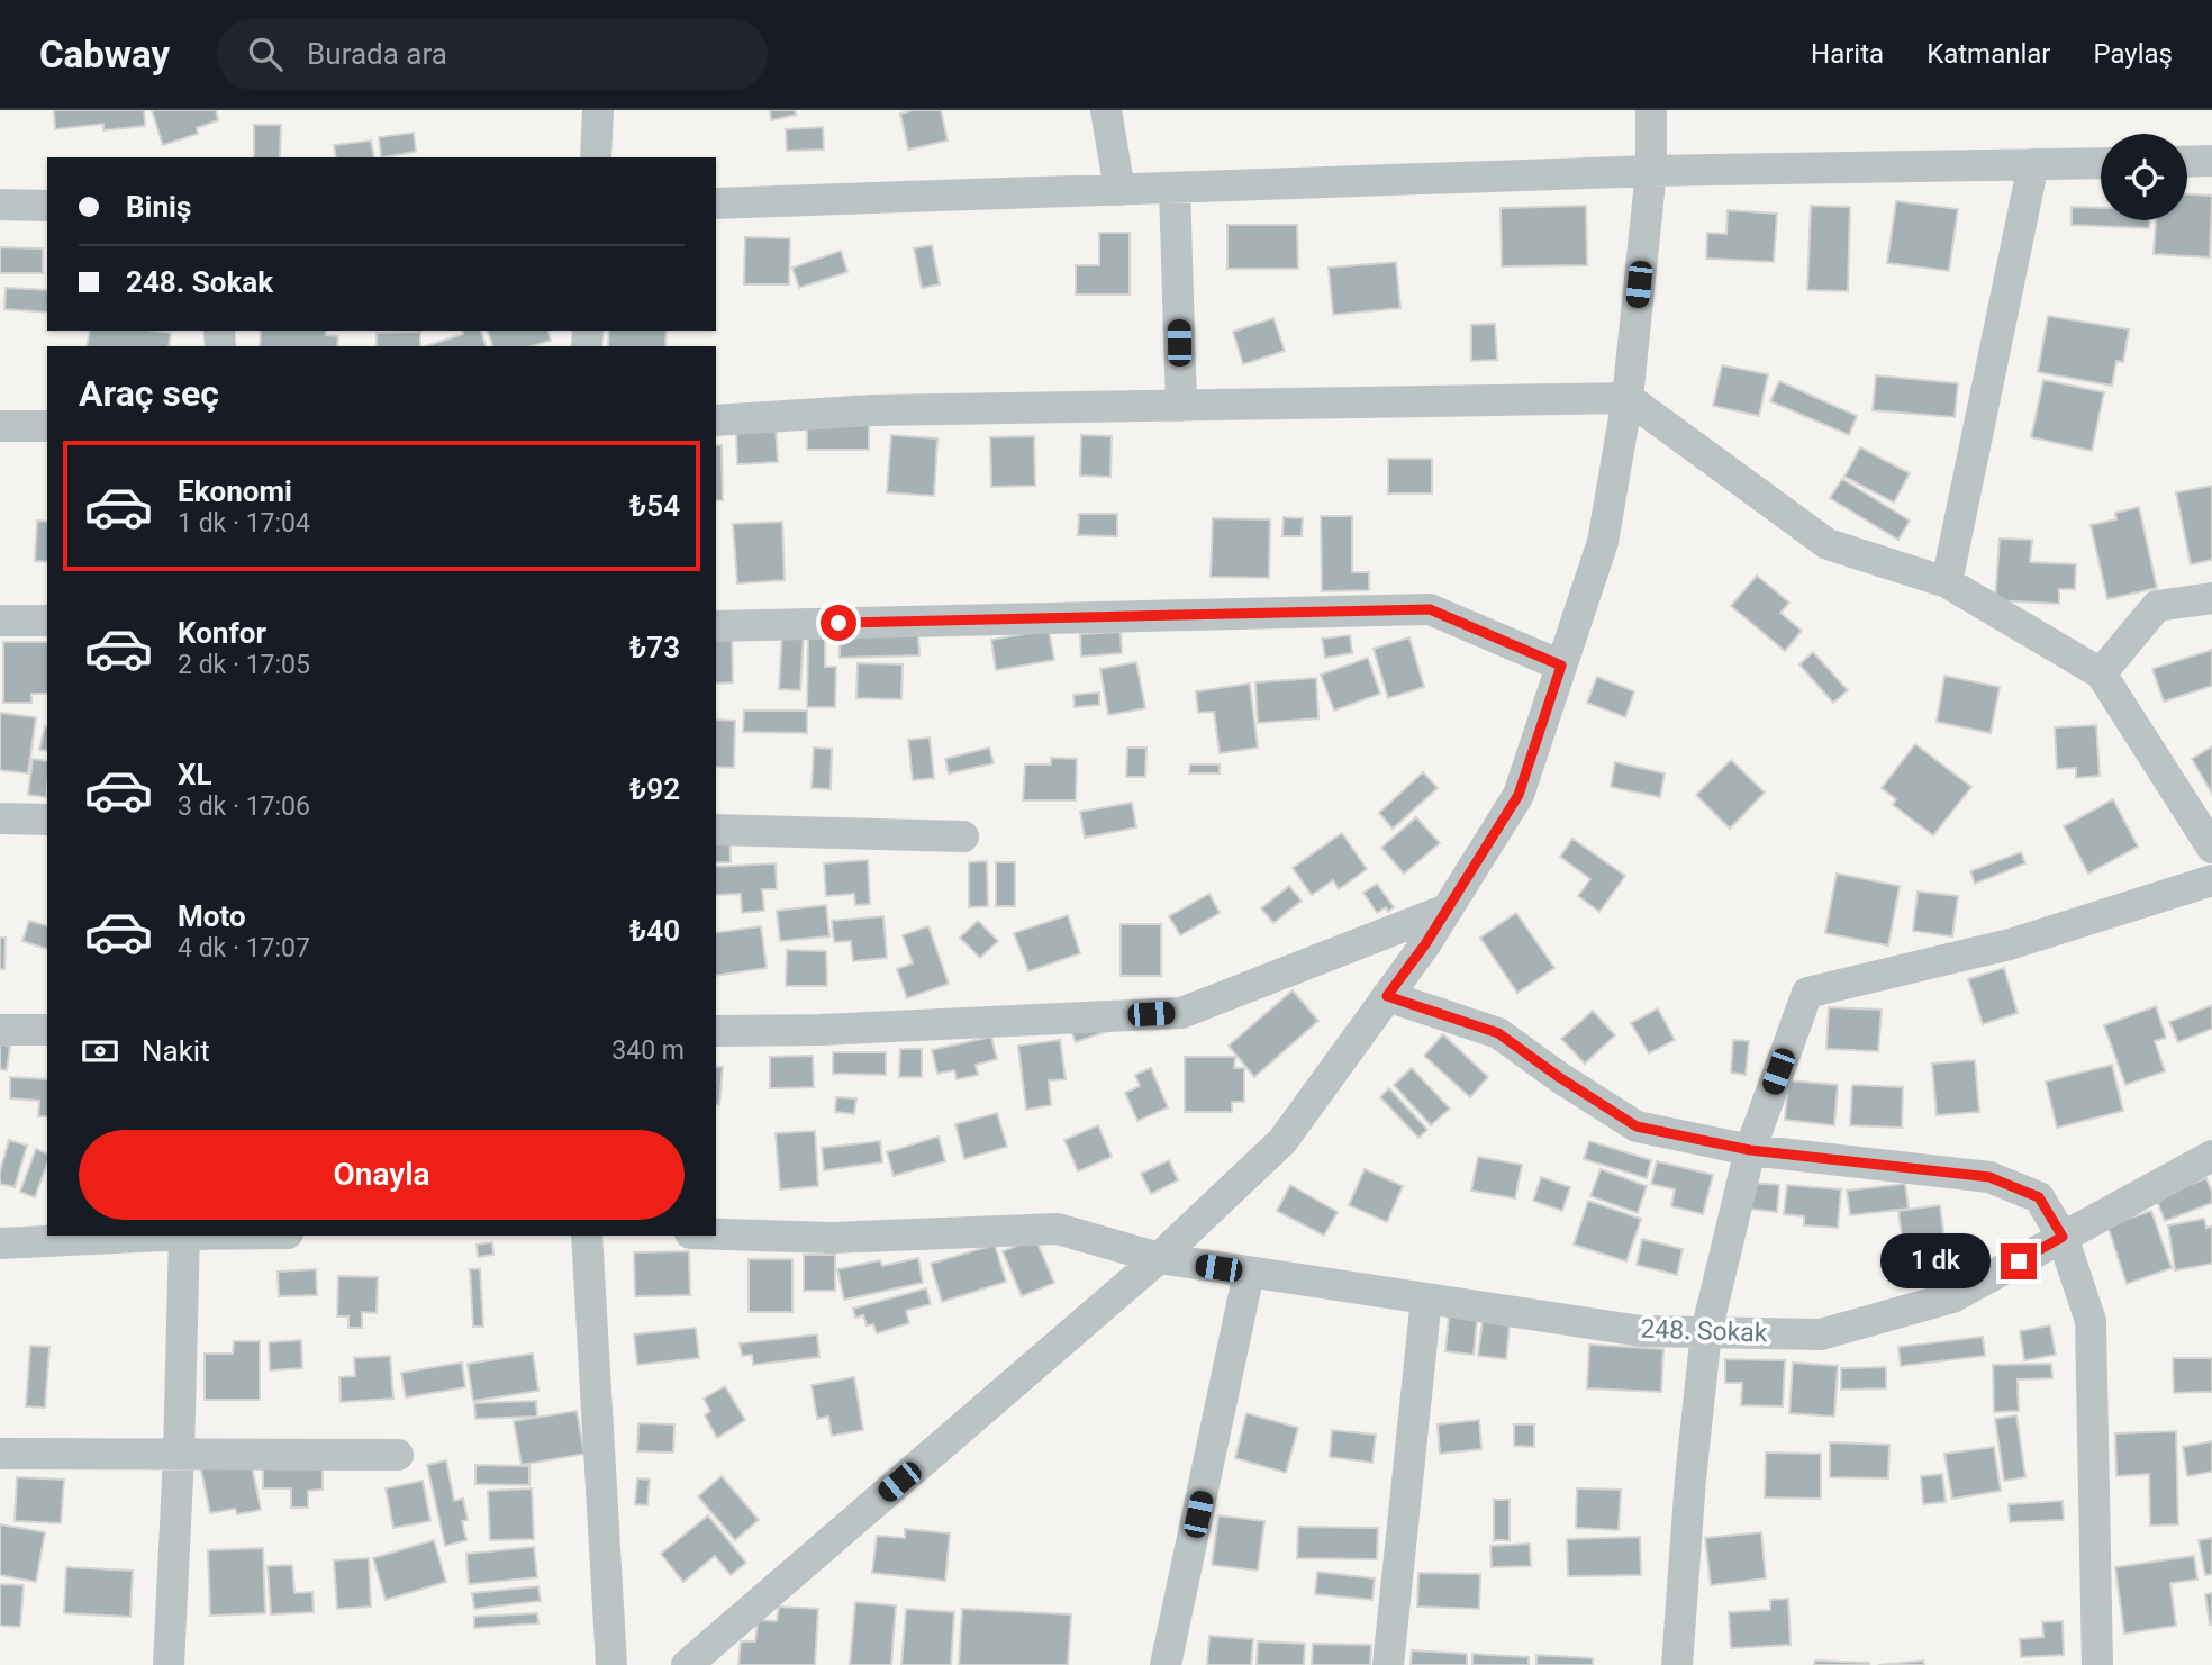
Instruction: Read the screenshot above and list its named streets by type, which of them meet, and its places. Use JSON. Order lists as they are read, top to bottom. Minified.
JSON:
{"streets":{"street":["248. Sokak"]},"page":{"header":"Cabway","search":"Burada ara","nav":["Harita","Katmanlar","Paylaş"],"banner":["Biniş","248. Sokak"],"heading":"Araç seç","list":[{"name":"Ekonomi","note":"1 dk · 17:04","value":"₺54"},{"name":"Konfor","note":"2 dk · 17:05","value":"₺73"},{"name":"XL","note":"3 dk · 17:06","value":"₺92"},{"name":"Moto","note":"4 dk · 17:07","value":"₺40"}],"pay":["Nakit","340 m"],"buttons":"Onayla","bubble":"1 dk"}}
